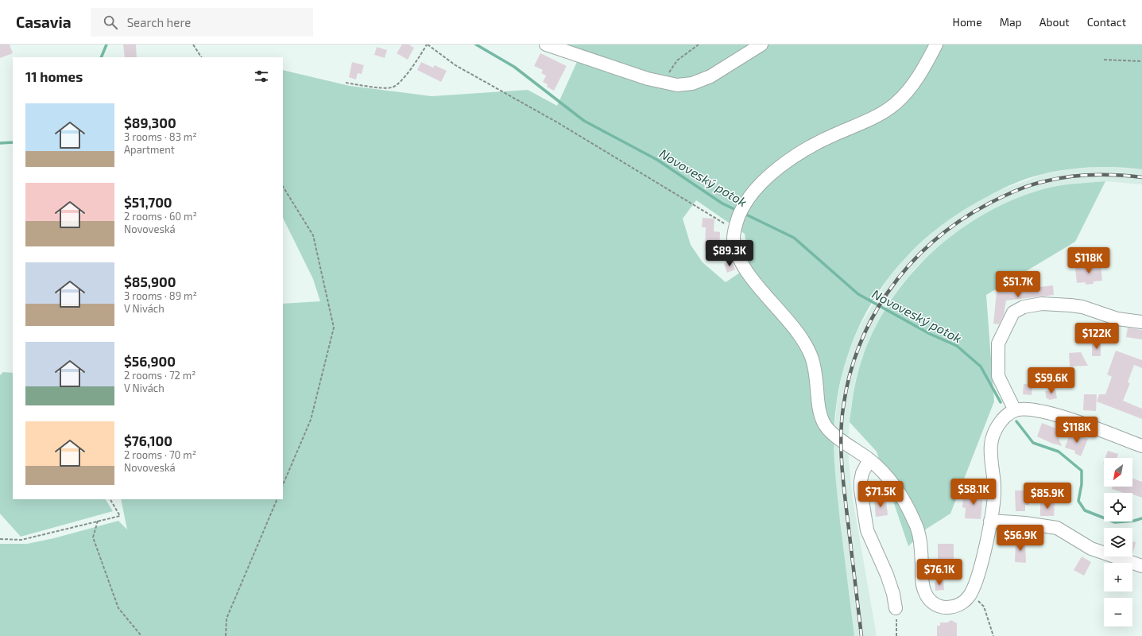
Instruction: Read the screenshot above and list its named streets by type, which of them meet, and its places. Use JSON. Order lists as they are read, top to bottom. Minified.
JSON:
{"water":["Novoveský potok"],"north":"bottom left","page":{"header":"Casavia","search":"Search here","nav":["Home","Map","About","Contact"],"heading":"11 homes","list":[{"name":"$89,300","note":"3 rooms · 83 m² · Apartment"},{"name":"$51,700","note":"2 rooms · 60 m² · Novoveská"},{"name":"$85,900","note":"3 rooms · 89 m² · V Nivách"},{"name":"$56,900","note":"2 rooms · 72 m² · V Nivách"},{"name":"$76,100","note":"2 rooms · 70 m² · Novoveská"}],"price":["$89.3K","$118K","$51.7K","$122K","$59.6K","$118K","$58.1K","$71.5K","$85.9K","$56.9K","$76.1K"],"map_buttons":["+","−"]}}
